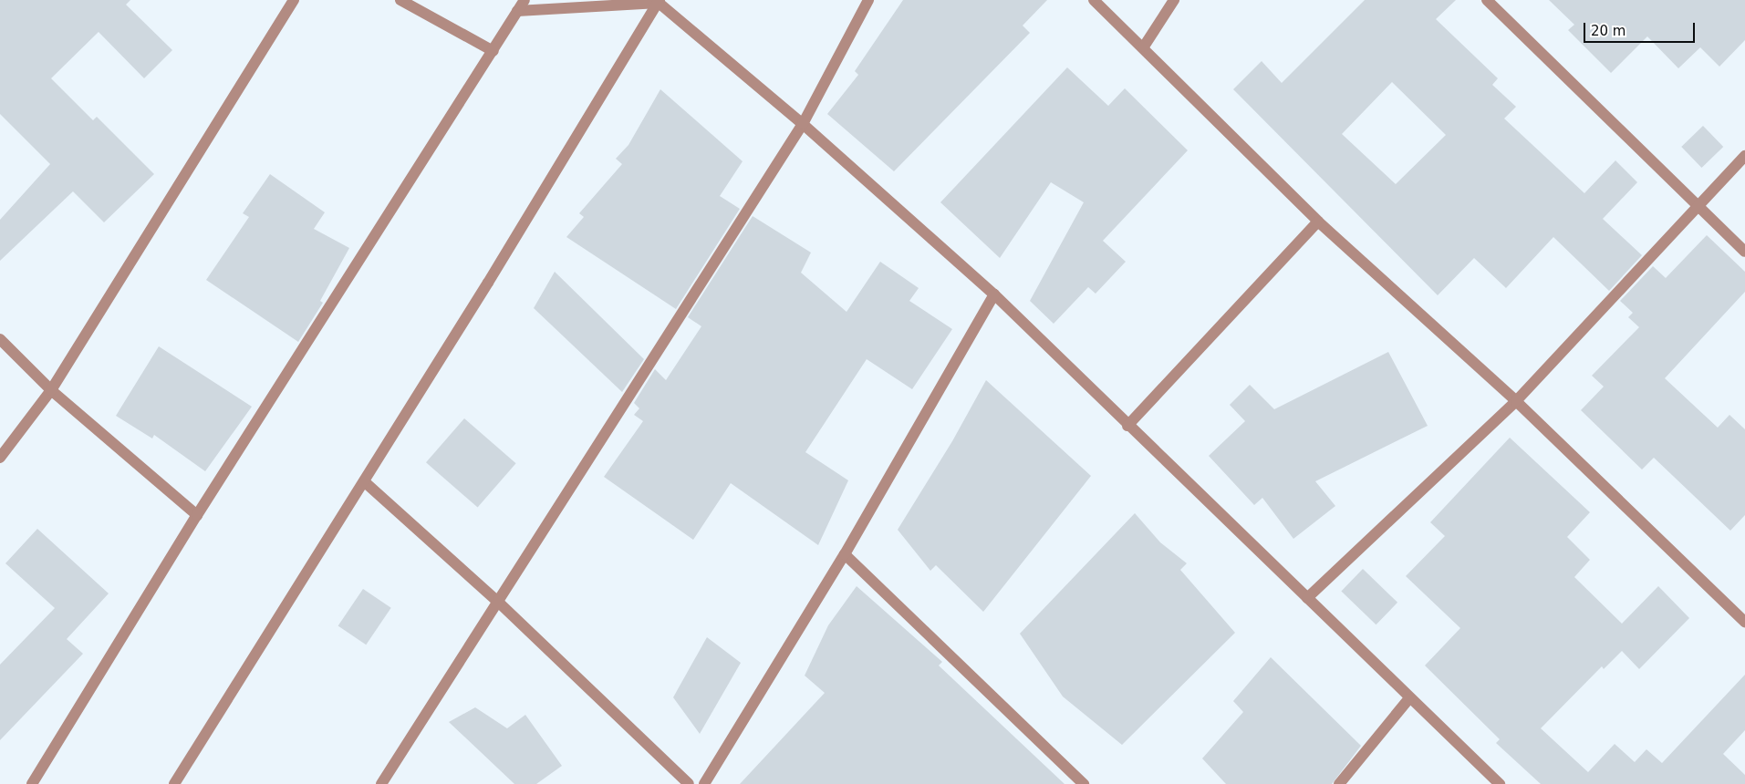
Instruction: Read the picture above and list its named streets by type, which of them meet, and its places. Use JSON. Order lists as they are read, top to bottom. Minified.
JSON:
{"scale_bar":"20 m"}
